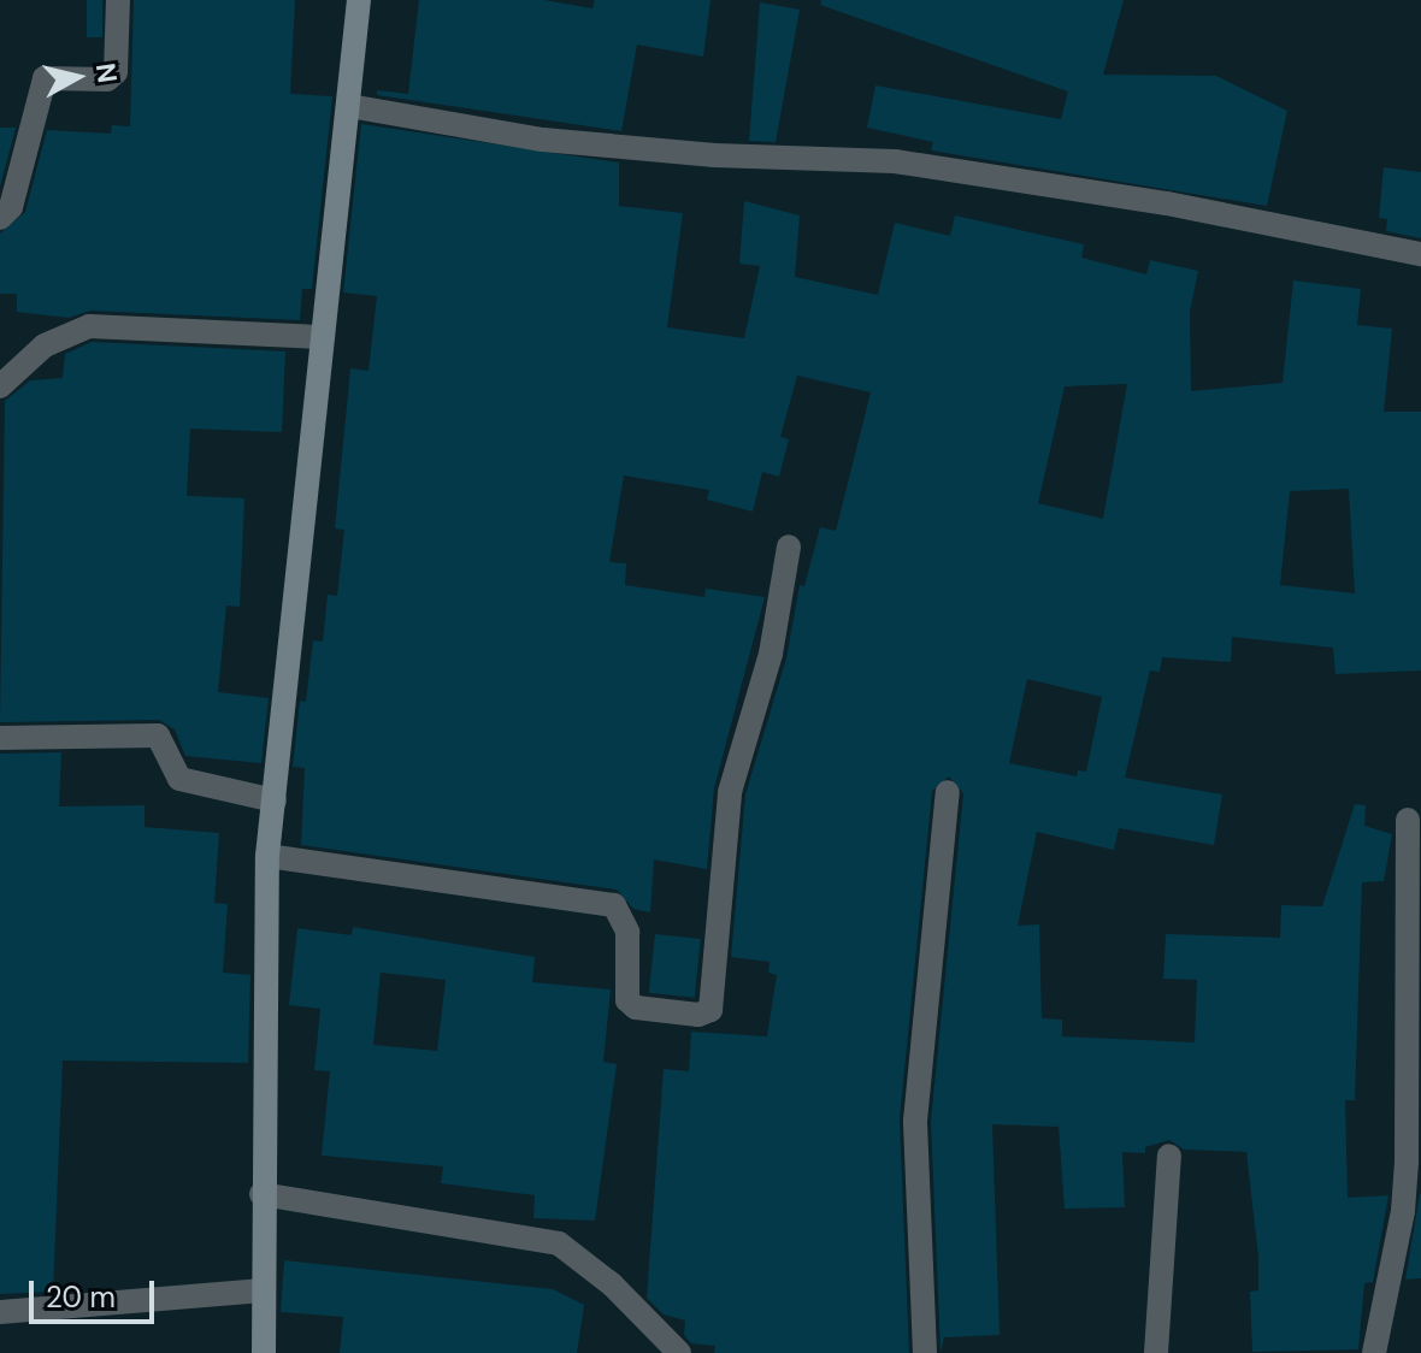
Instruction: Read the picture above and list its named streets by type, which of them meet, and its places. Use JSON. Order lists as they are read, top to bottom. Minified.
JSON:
{"scale_bar":"20 m","north":"right"}
